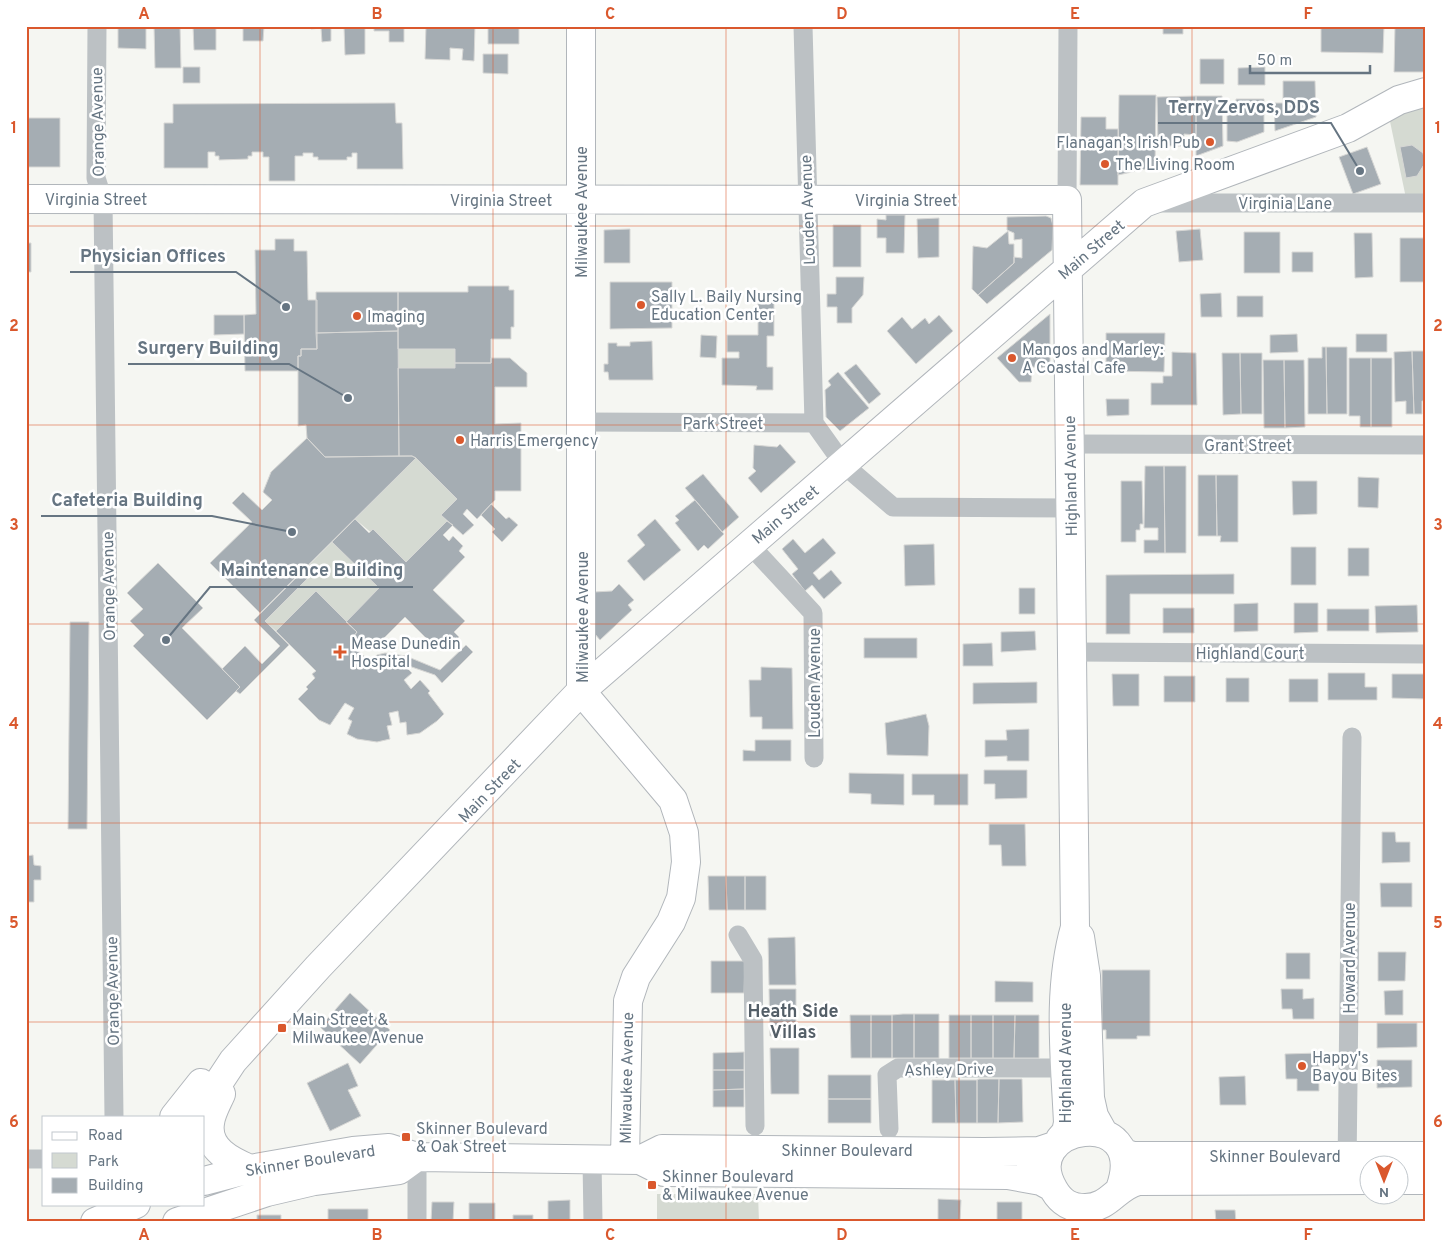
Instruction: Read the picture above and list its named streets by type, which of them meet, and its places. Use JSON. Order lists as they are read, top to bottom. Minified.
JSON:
{"streets":{"street":["Orange Avenue","Virginia Street","Virginia Lane","Louden Avenue","Milwaukee Avenue","Main Street","Park Street","Grant Street","Highland Avenue","Highland Court","Howard Avenue","Ashley Drive","Skinner Boulevard"]},"crossings":[["Orange Avenue","Virginia Street"],["Virginia Street","Louden Avenue"],["Virginia Street","Milwaukee Avenue"],["Virginia Street","Highland Avenue"],["Virginia Lane","Main Street"],["Louden Avenue","Main Street"],["Louden Avenue","Park Street"],["Milwaukee Avenue","Main Street"],["Milwaukee Avenue","Park Street"],["Milwaukee Avenue","Skinner Boulevard"],["Main Street","Highland Avenue"],["Grant Street","Highland Avenue"],["Highland Avenue","Highland Court"],["Highland Avenue","Ashley Drive"],["Highland Avenue","Skinner Boulevard"],["Howard Avenue","Skinner Boulevard"]],"districts":["Heath Side Villas"],"places":{"other":["Flanagan's Irish Pub","The Living Room","Terry Zervos, DDS","Sally L. Baily Nursing Education Center","Physician Offices","Imaging","Mangos and Marley: A Coastal Cafe","Surgery Building","Harris Emergency","Cafeteria Building","Maintenance Building","Happy's Bayou Bites"],"health":["Mease Dunedin Hospital"],"transit":["Main Street & Milwaukee Avenue","Skinner Boulevard & Oak Street","Skinner Boulevard & Milwaukee Avenue"]},"legend":["Road","Park","Building"],"scale_bar":"50 m","north":"bottom","grid":{"columns":["A","B","C","D","E","F"],"rows":["1","2","3","4","5","6"]}}
